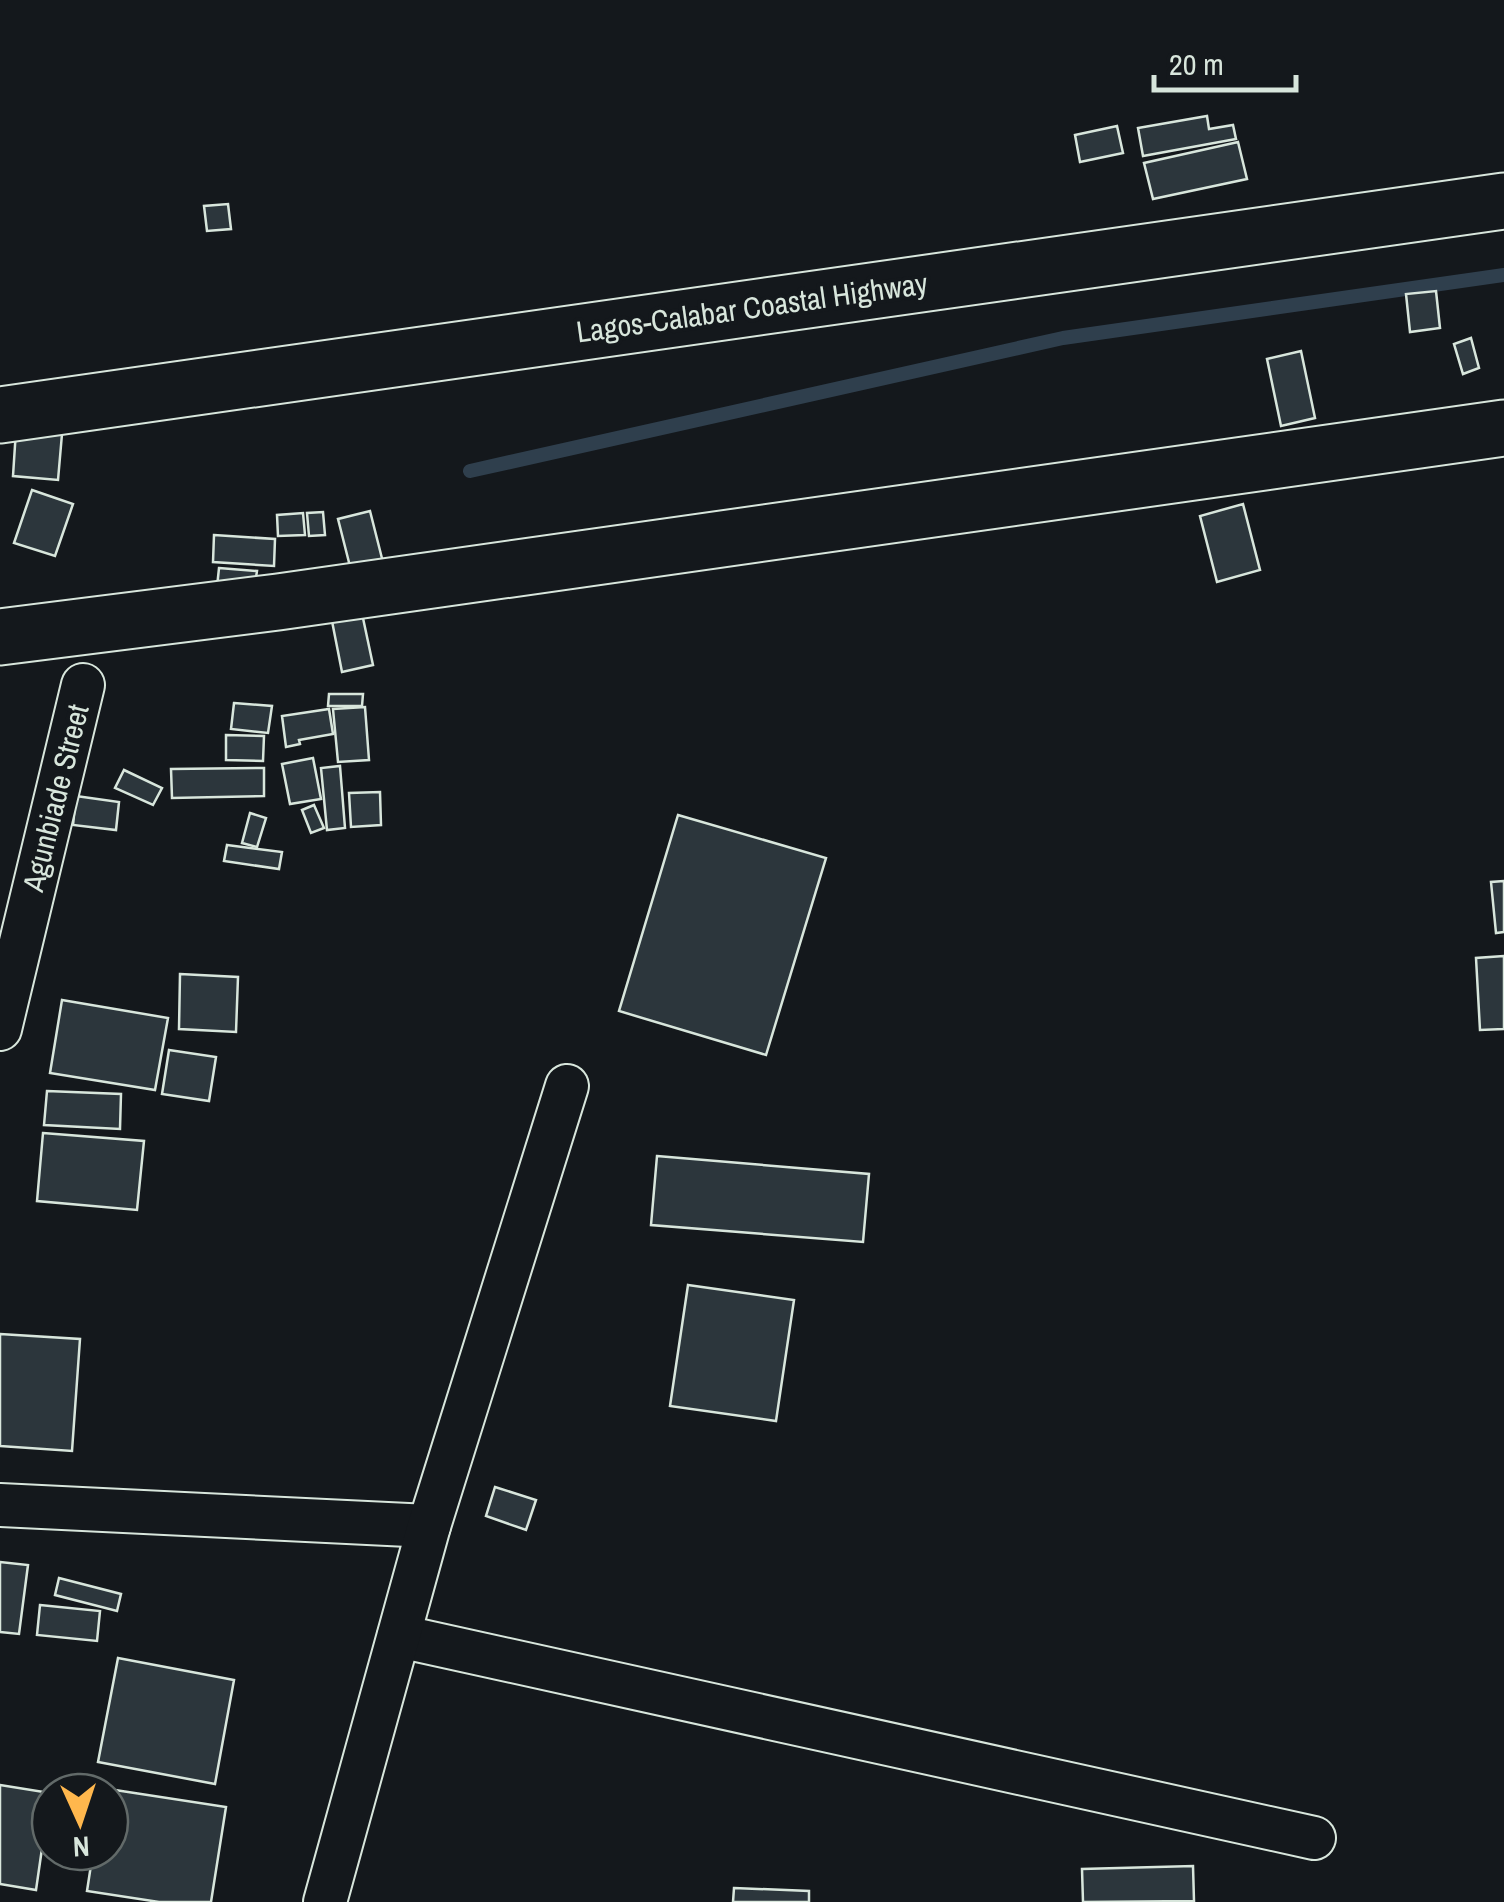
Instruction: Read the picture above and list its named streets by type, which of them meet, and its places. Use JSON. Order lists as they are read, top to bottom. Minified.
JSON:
{"streets":{"highway":["Lagos-Calabar Coastal Highway"],"street":["Agunbiade Street"]},"scale_bar":"20 m","north":"bottom"}
